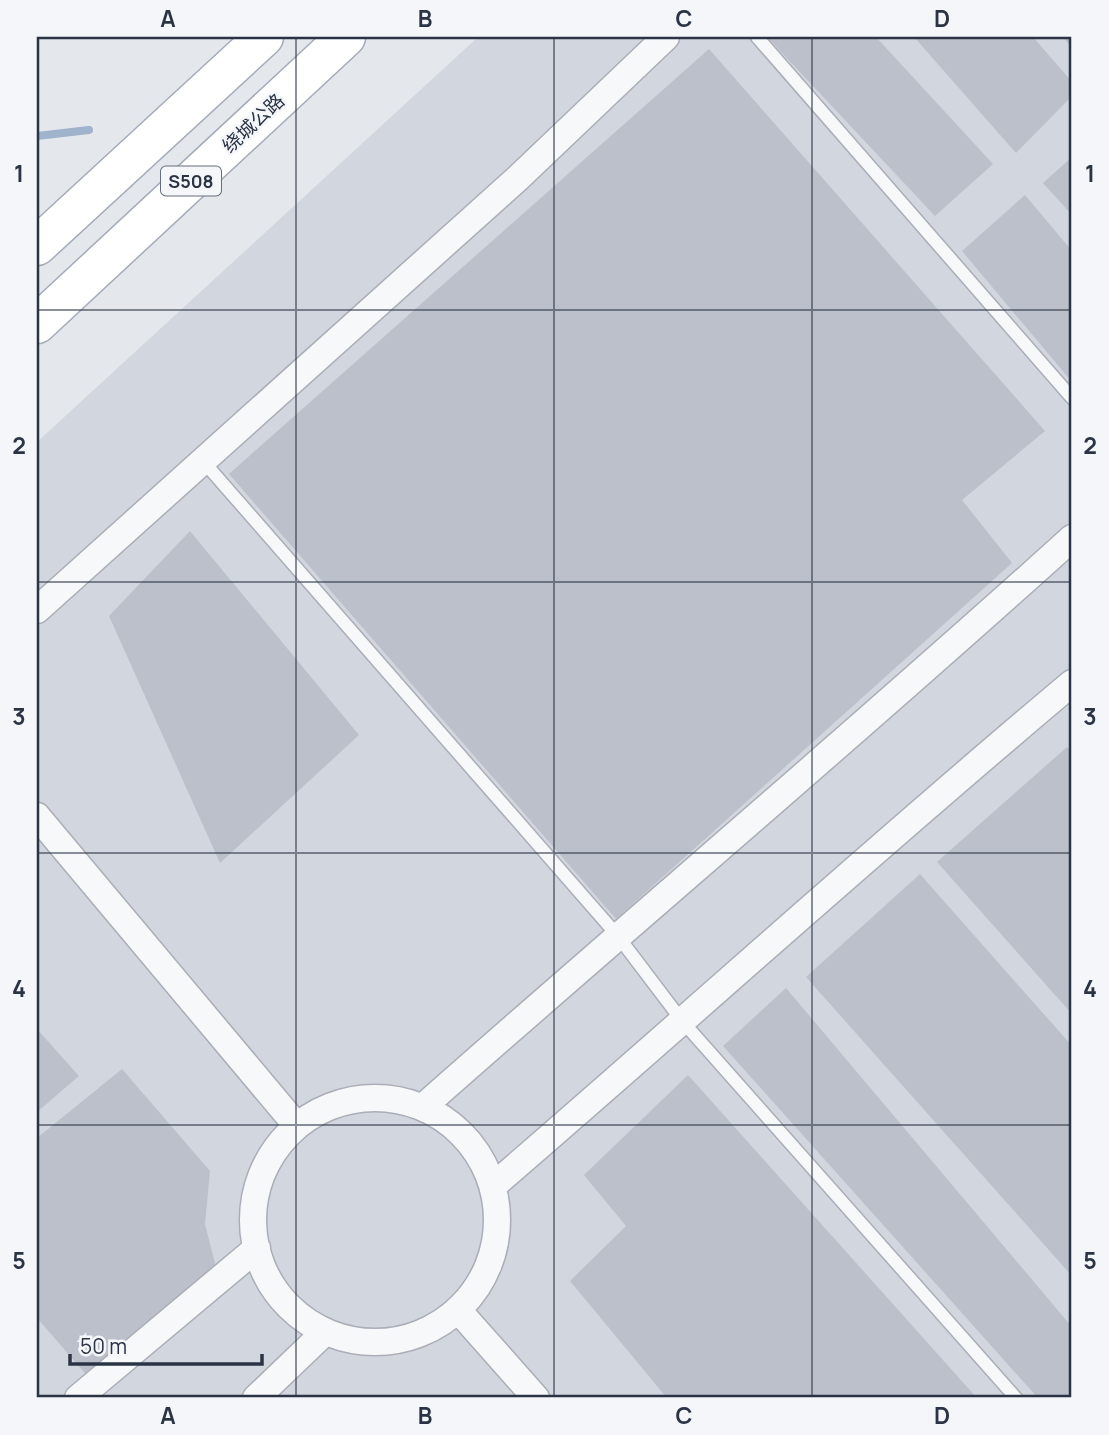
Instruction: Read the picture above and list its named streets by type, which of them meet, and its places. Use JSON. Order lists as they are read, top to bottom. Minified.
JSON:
{"streets":{"main road":["绕城公路","S508"]},"scale_bar":"50 m","grid":{"columns":["A","B","C","D"],"rows":["1","2","3","4","5"]}}
